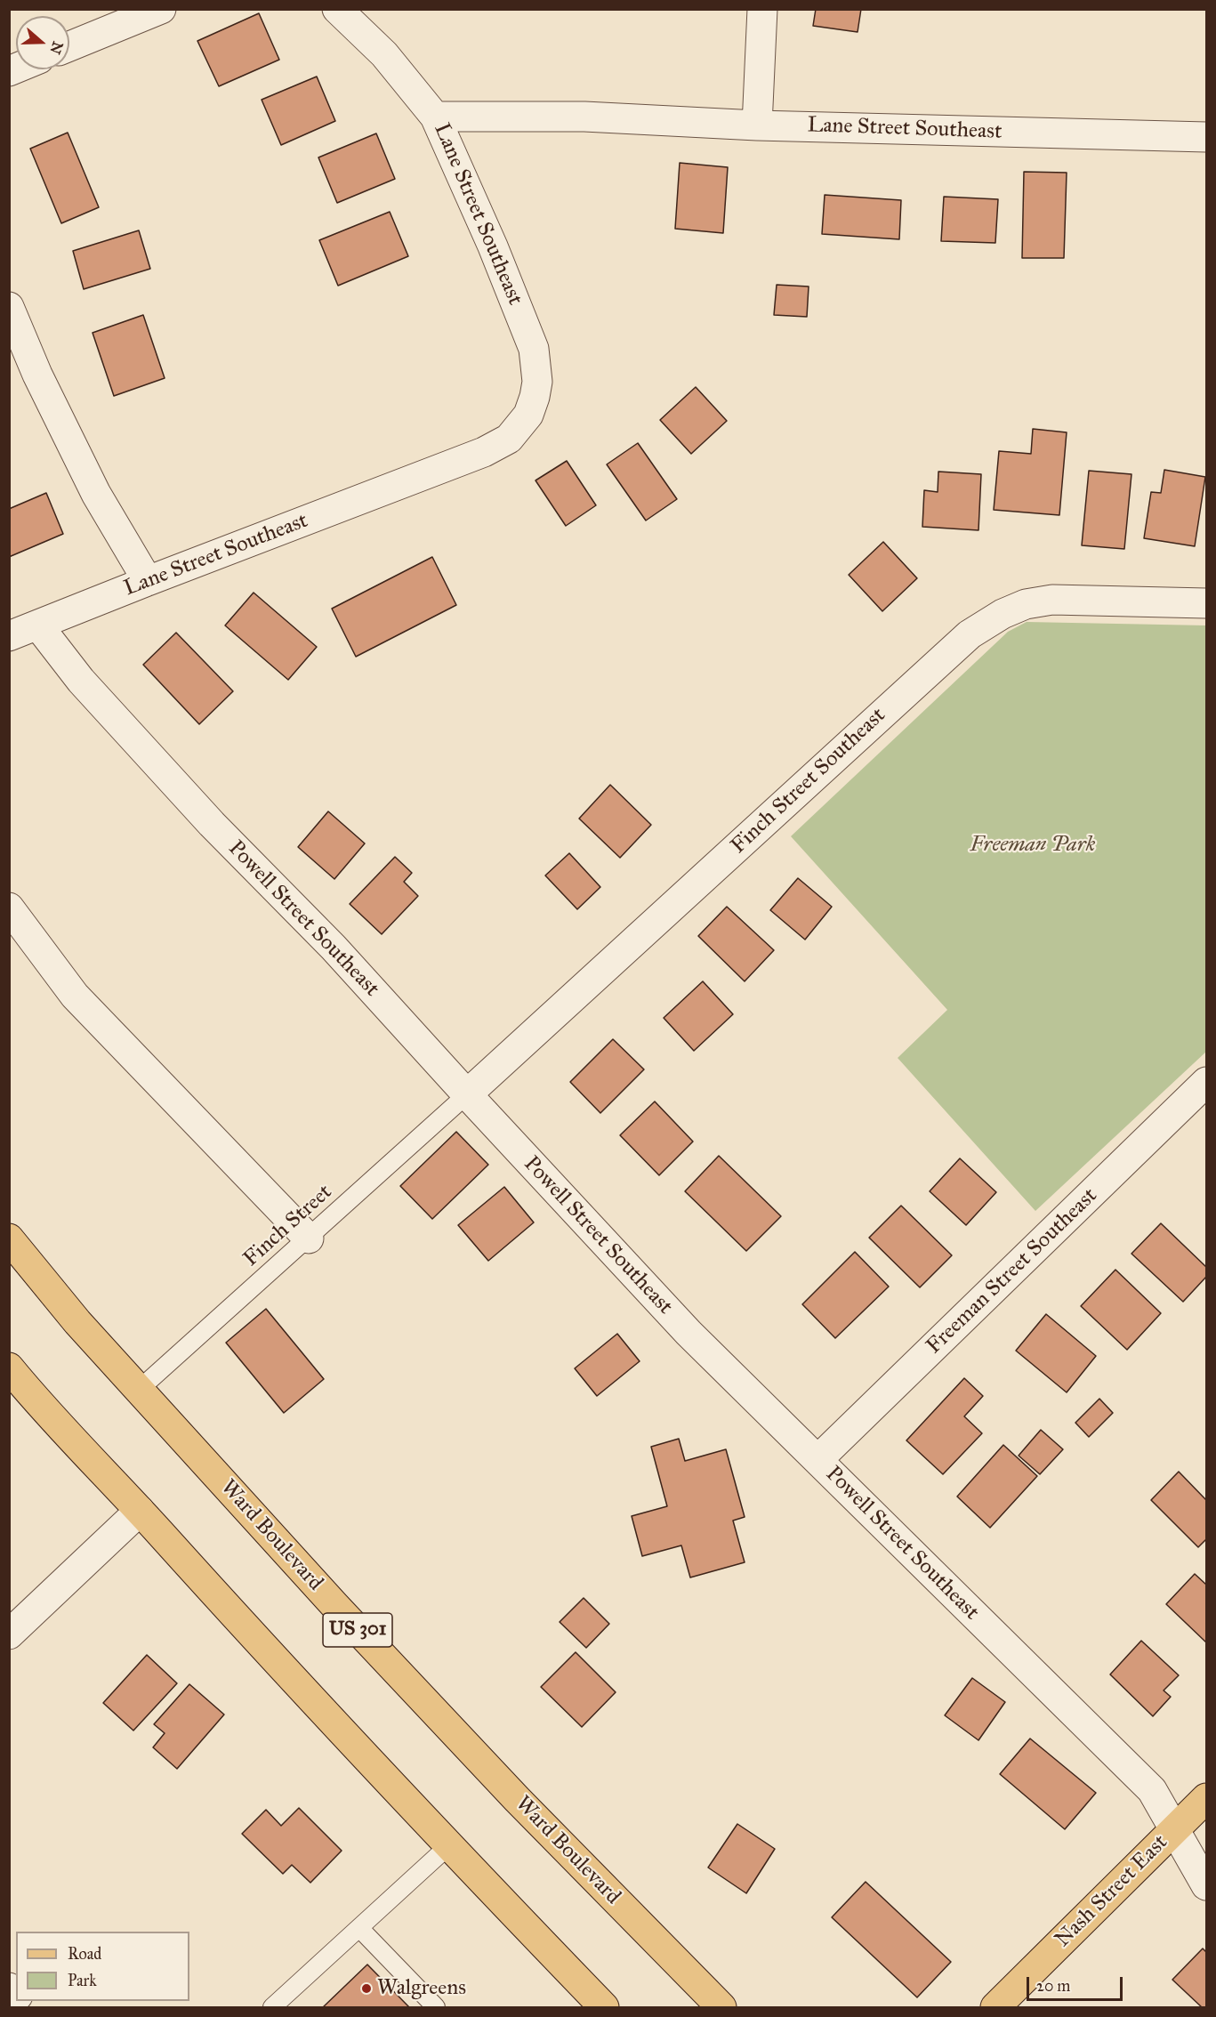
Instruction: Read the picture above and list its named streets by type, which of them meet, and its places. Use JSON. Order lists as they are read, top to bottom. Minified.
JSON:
{"streets":{"main road":["Ward Boulevard","US 301","Nash Street East"],"street":["Lane Street Southeast","Finch Street Southeast","Powell Street Southeast","Freeman Street Southeast"],"lane":["Finch Street"]},"crossings":[["Lane Street Southeast","Powell Street Southeast"],["Finch Street Southeast","Powell Street Southeast"],["Finch Street Southeast","Finch Street"],["Powell Street Southeast","Finch Street"],["Powell Street Southeast","Freeman Street Southeast"],["Powell Street Southeast","Nash Street East"],["Finch Street","Ward Boulevard"]],"parks":["Freeman Park"],"places":["Walgreens"],"legend":["Road","Park"],"scale_bar":"20 m","north":"right"}
